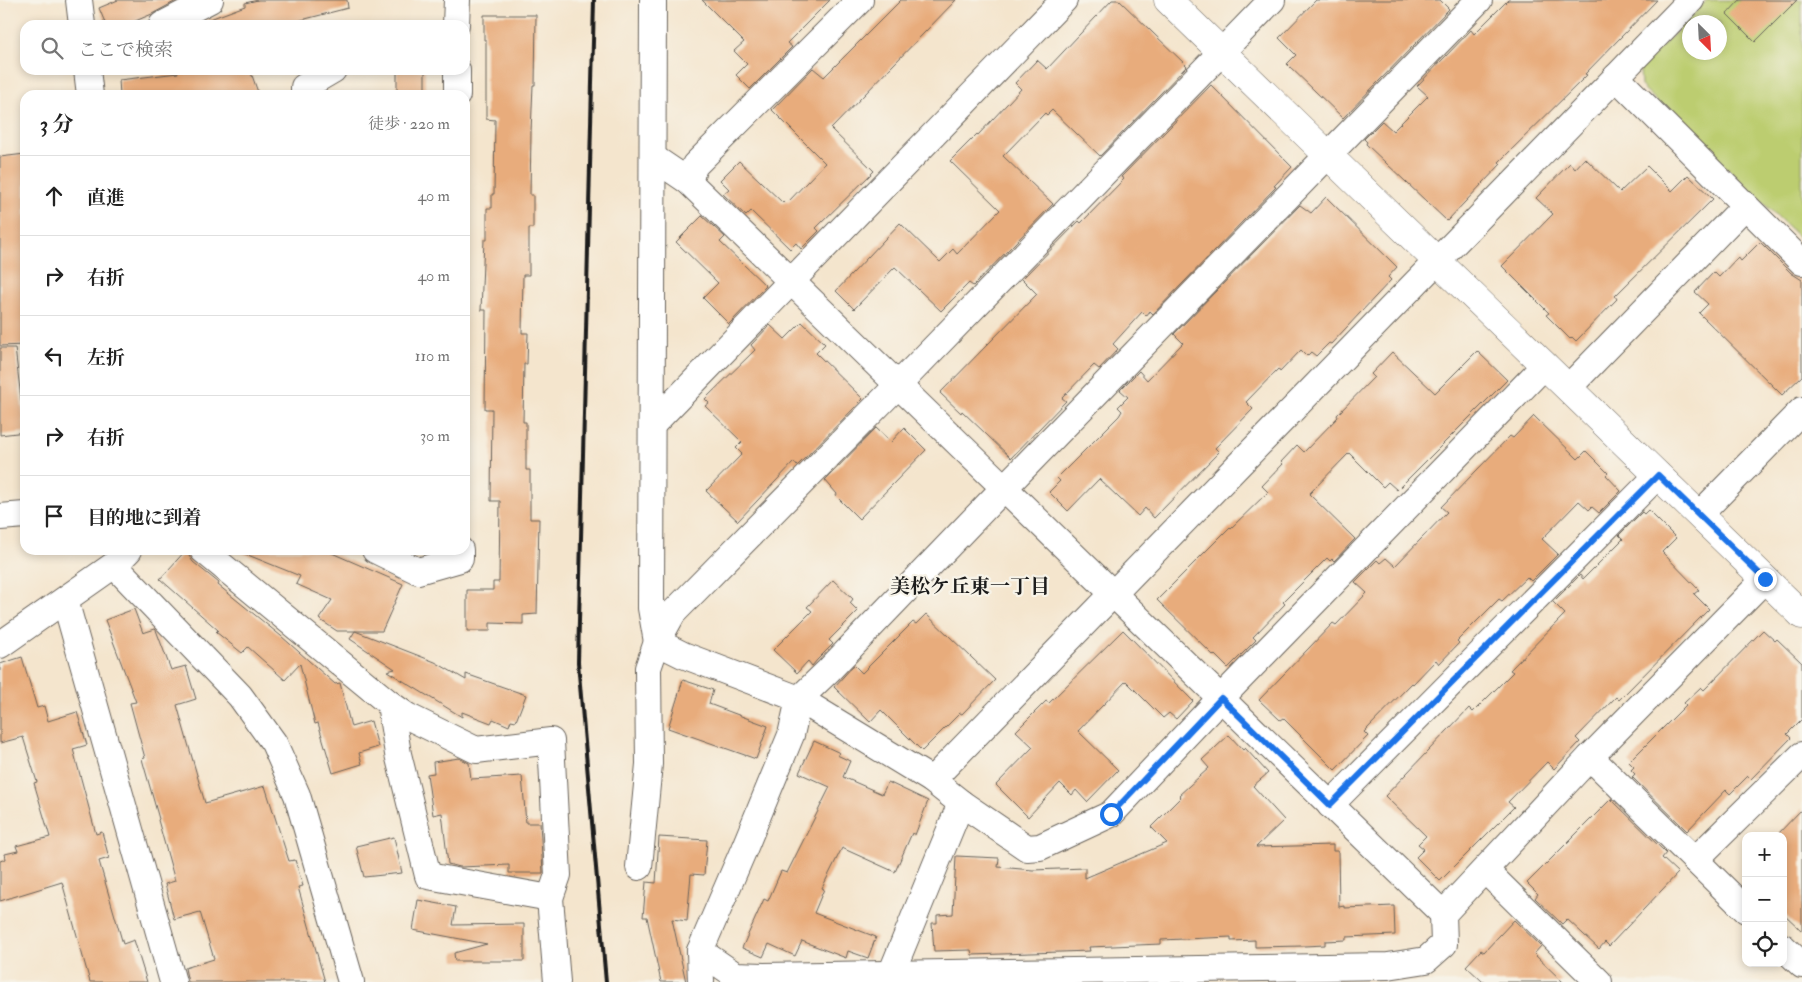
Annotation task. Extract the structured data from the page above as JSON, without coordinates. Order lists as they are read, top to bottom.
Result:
{
  "districts": ["美松ケ丘東一丁目"],
  "north": "bottom right",
  "page": {
    "search": "ここで検索",
    "heading": ["3 分", "徒歩 · 220 m"],
    "list": [
      ["直進", "40 m"],
      ["右折", "40 m"],
      ["左折", "110 m"],
      ["右折", "30 m"],
      "目的地に到着"
    ],
    "map_buttons": ["+", "−"]
  }
}
